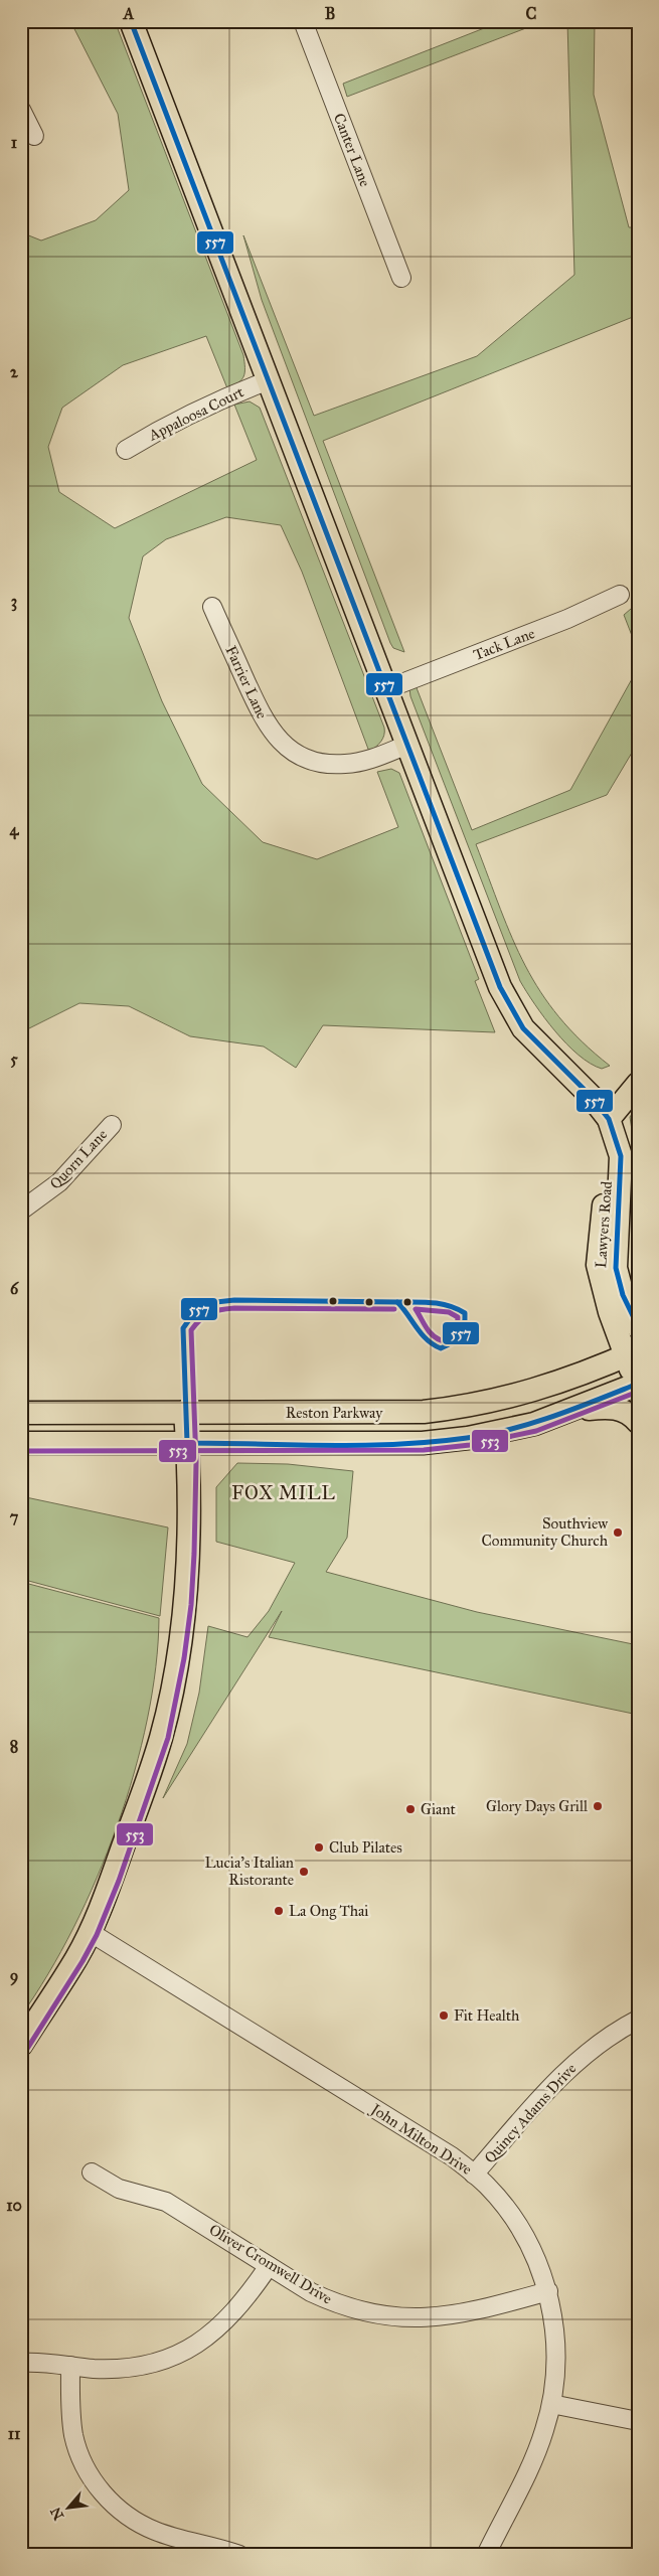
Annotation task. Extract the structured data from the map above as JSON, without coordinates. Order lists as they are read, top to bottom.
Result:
{
  "streets": {
    "main road": ["Lawyers Road", "Reston Parkway"],
    "street": [
      "Canter Lane",
      "Appaloosa Court",
      "Tack Lane",
      "Farrier Lane",
      "Quorn Lane",
      "Quincy Adams Drive",
      "John Milton Drive",
      "Oliver Cromwell Drive"
    ]
  },
  "crossings": [
    ["Appaloosa Court", "Lawyers Road"],
    ["Tack Lane", "Lawyers Road"],
    ["Farrier Lane", "Lawyers Road"],
    ["Lawyers Road", "Reston Parkway"],
    ["Quincy Adams Drive", "John Milton Drive"],
    ["John Milton Drive", "Oliver Cromwell Drive"]
  ],
  "districts": ["FOX MILL"],
  "places": [
    "Southview Community Church",
    "Glory Days Grill",
    "Giant",
    "Club Pilates",
    "Lucia's Italian Ristorante",
    "La Ong Thai",
    "Fit Health"
  ],
  "lines": ["transit line 557", "transit line 553"],
  "north": "bottom left",
  "grid": {
    "columns": ["A", "B", "C"],
    "rows": [
      "1",
      "2",
      "3",
      "4",
      "5",
      "6",
      "7",
      "8",
      "9",
      "10",
      "11"
    ]
  }
}
